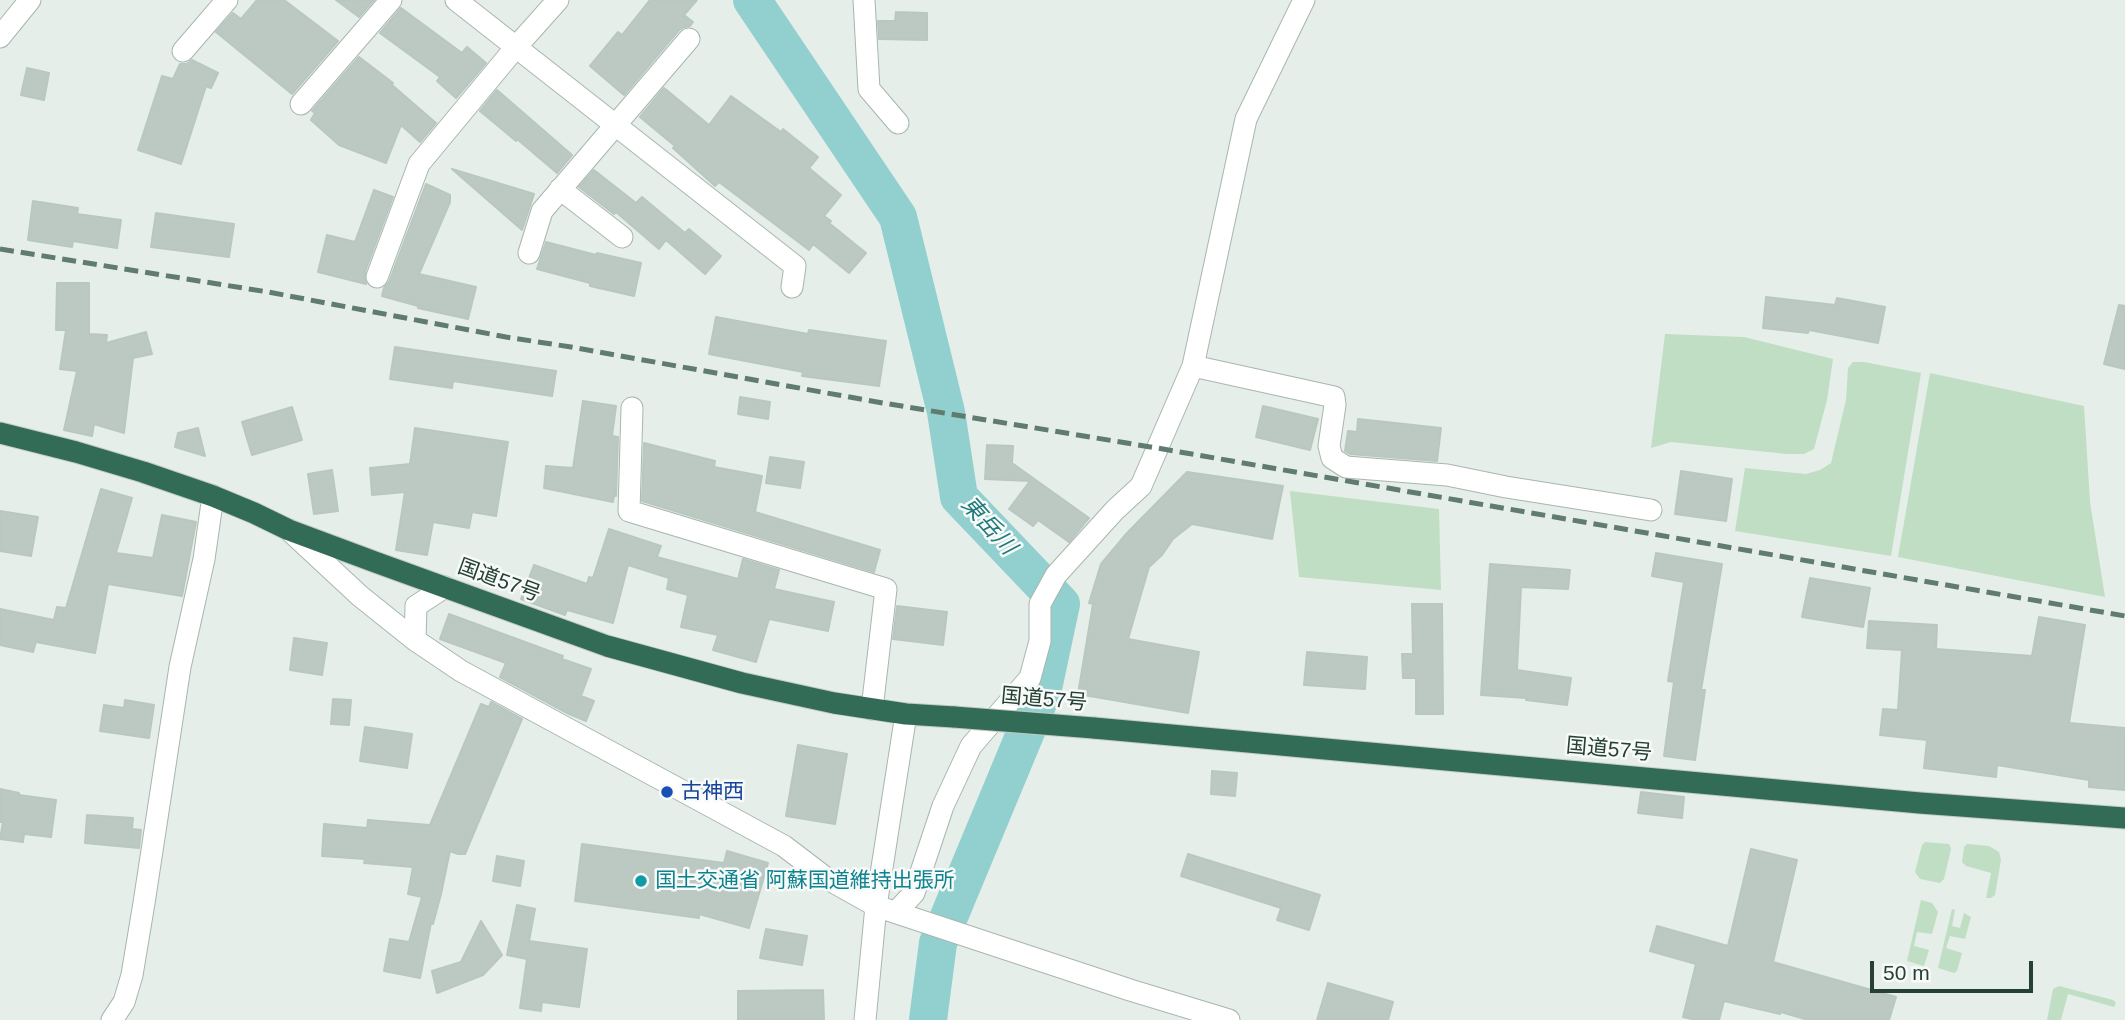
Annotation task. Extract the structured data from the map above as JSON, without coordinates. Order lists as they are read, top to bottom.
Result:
{
  "streets": {
    "highway": ["国道57号"]
  },
  "water": ["東岳川"],
  "places": ["古神西", "国土交通省 阿蘇国道維持出張所"],
  "scale_bar": "50 m"
}
